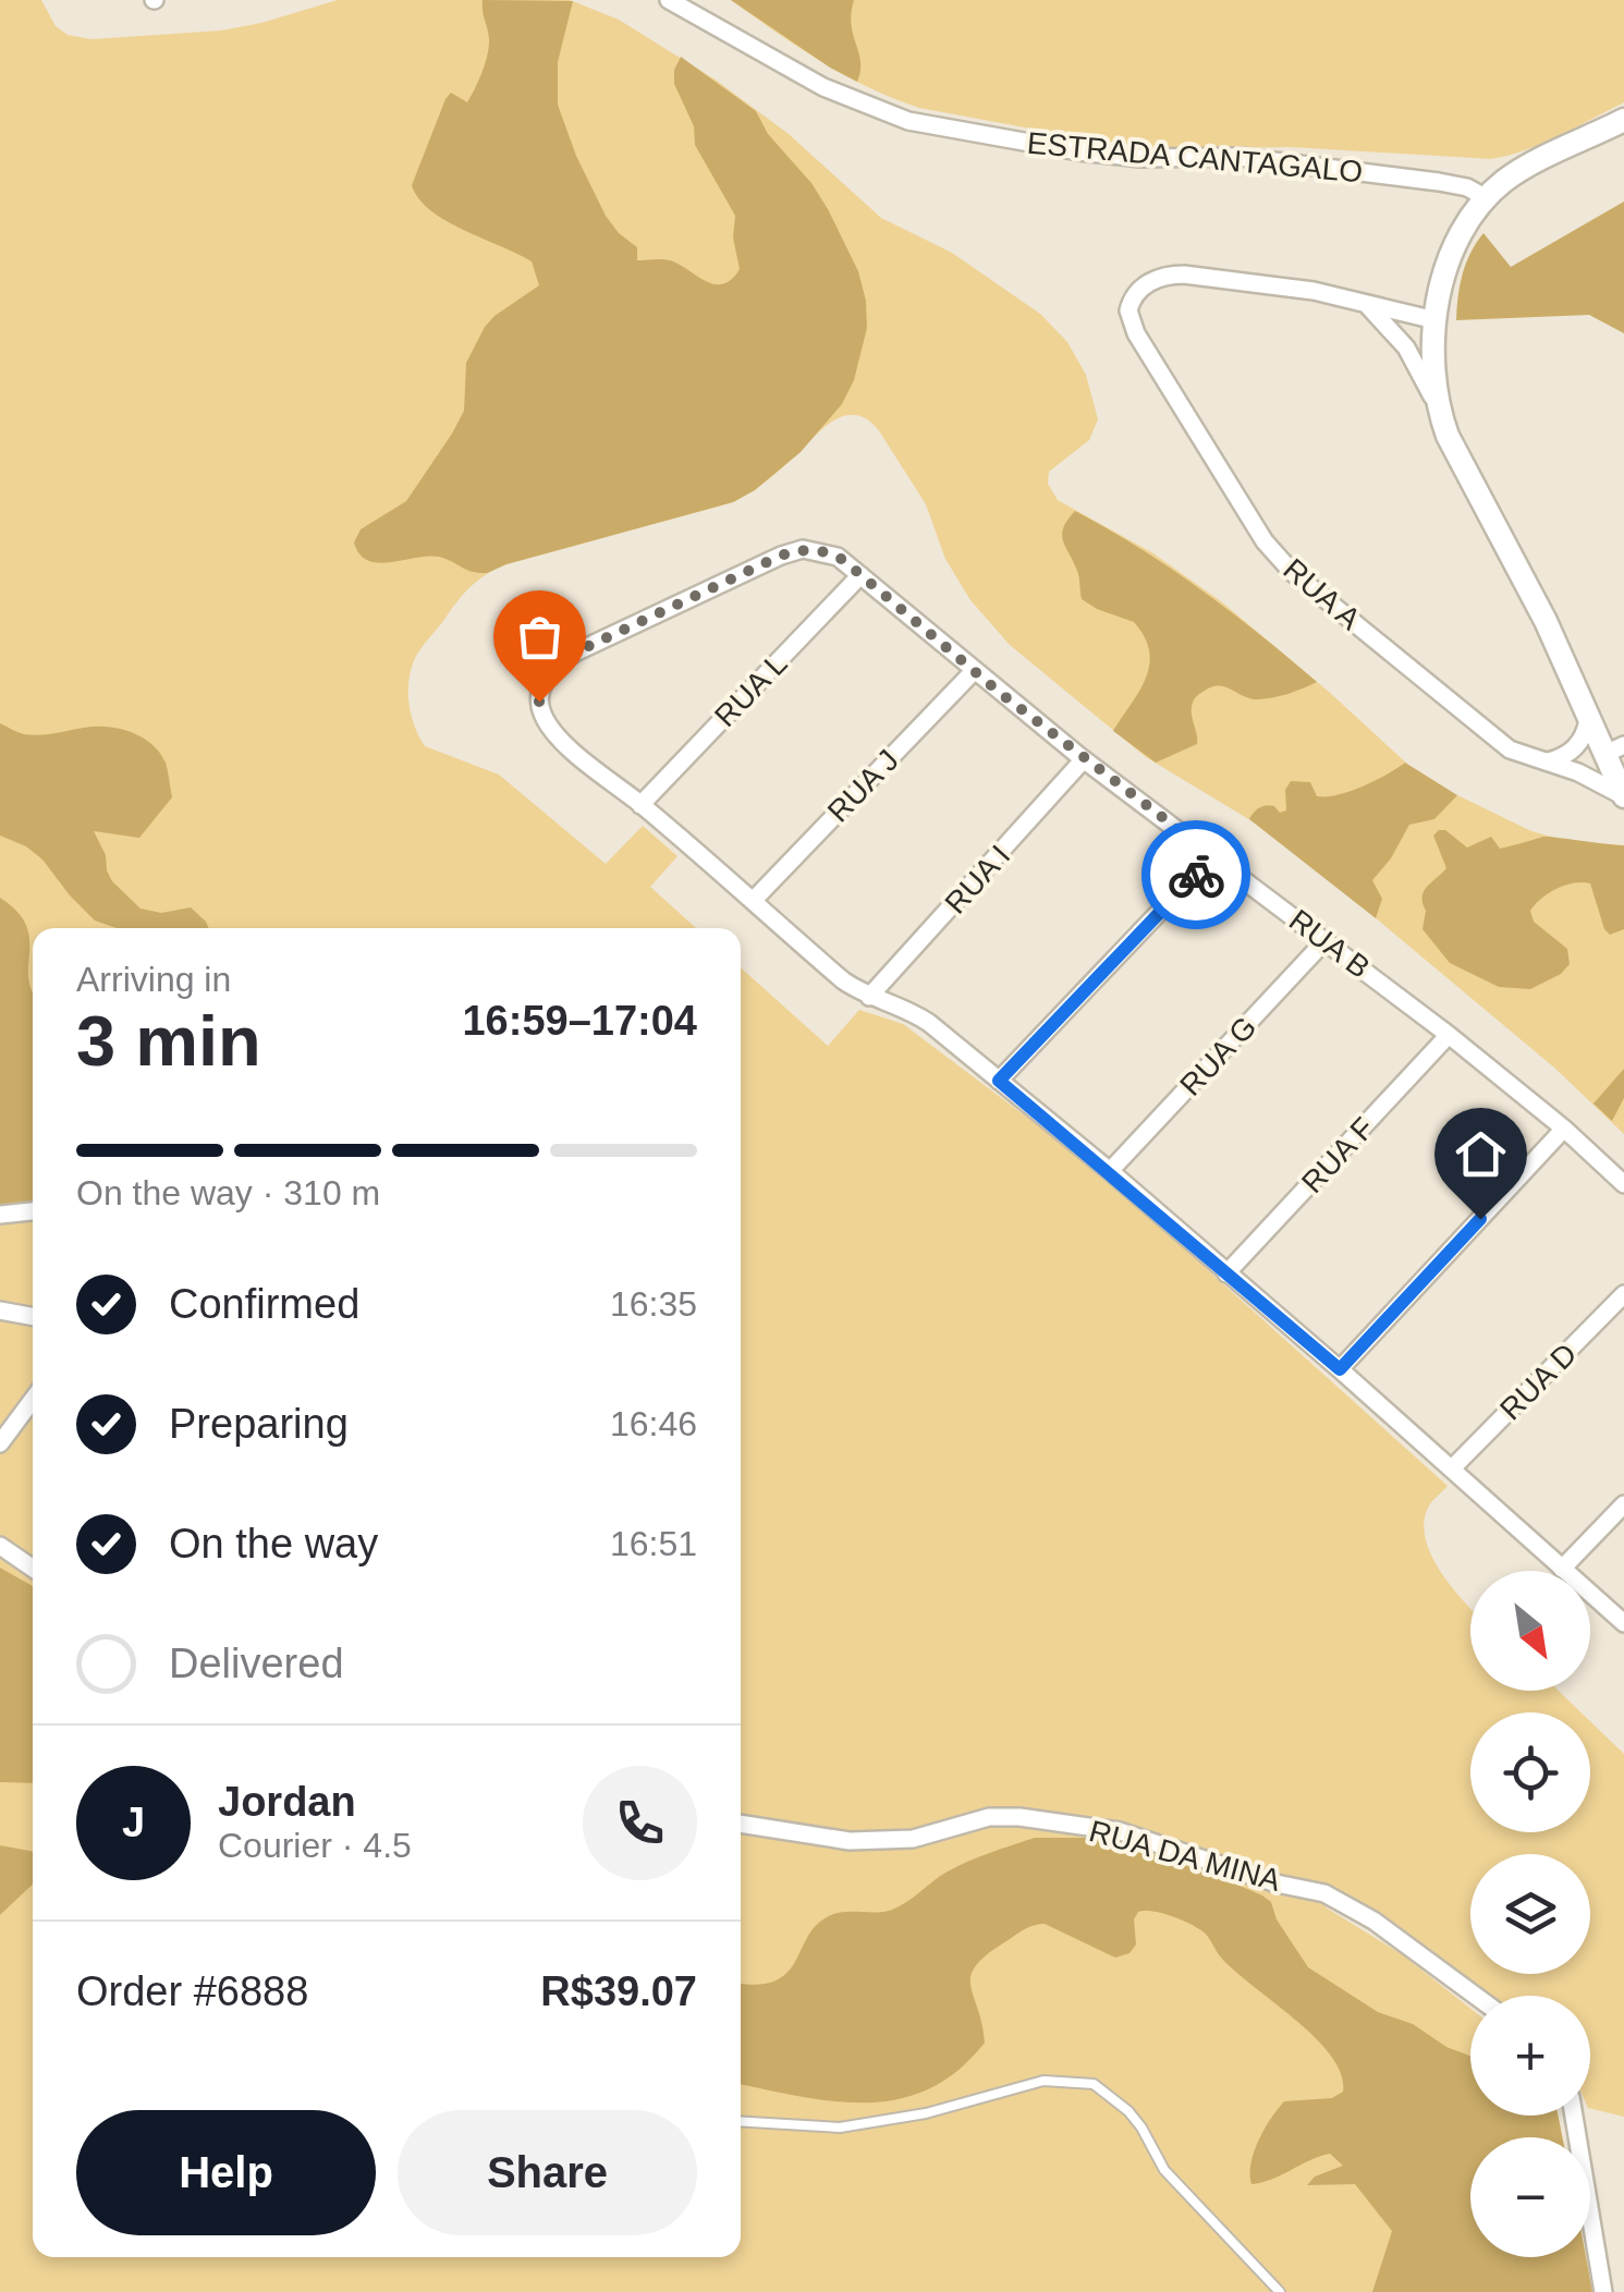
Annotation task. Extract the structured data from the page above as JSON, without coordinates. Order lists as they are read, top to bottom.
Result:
{
  "streets": {
    "street": [
      "ESTRADA CANTAGALO",
      "RUA A",
      "RUA L",
      "RUA J",
      "RUA I",
      "RUA B",
      "RUA G",
      "RUA F",
      "RUA D",
      "RUA DA MINA"
    ]
  },
  "crossings": [
    ["RUA L", "RUA B"],
    ["RUA J", "RUA B"],
    ["RUA I", "RUA B"],
    ["RUA B", "RUA G"],
    ["RUA B", "RUA F"]
  ],
  "north": "bottom right",
  "page": {
    "heading": ["3 min", "Arriving in", "16:59–17:04"],
    "panel": [
      "Jordan",
      "Courier · 4.5",
      "Order #6888",
      "R$39.07"
    ],
    "bar": "On the way · 310 m",
    "list": [
      ["Confirmed", "16:35"],
      ["Preparing", "16:46"],
      ["On the way", "16:51"],
      "Delivered"
    ],
    "map_buttons": ["+", "−"],
    "round": "J",
    "buttons": ["Help", "Share"]
  }
}
